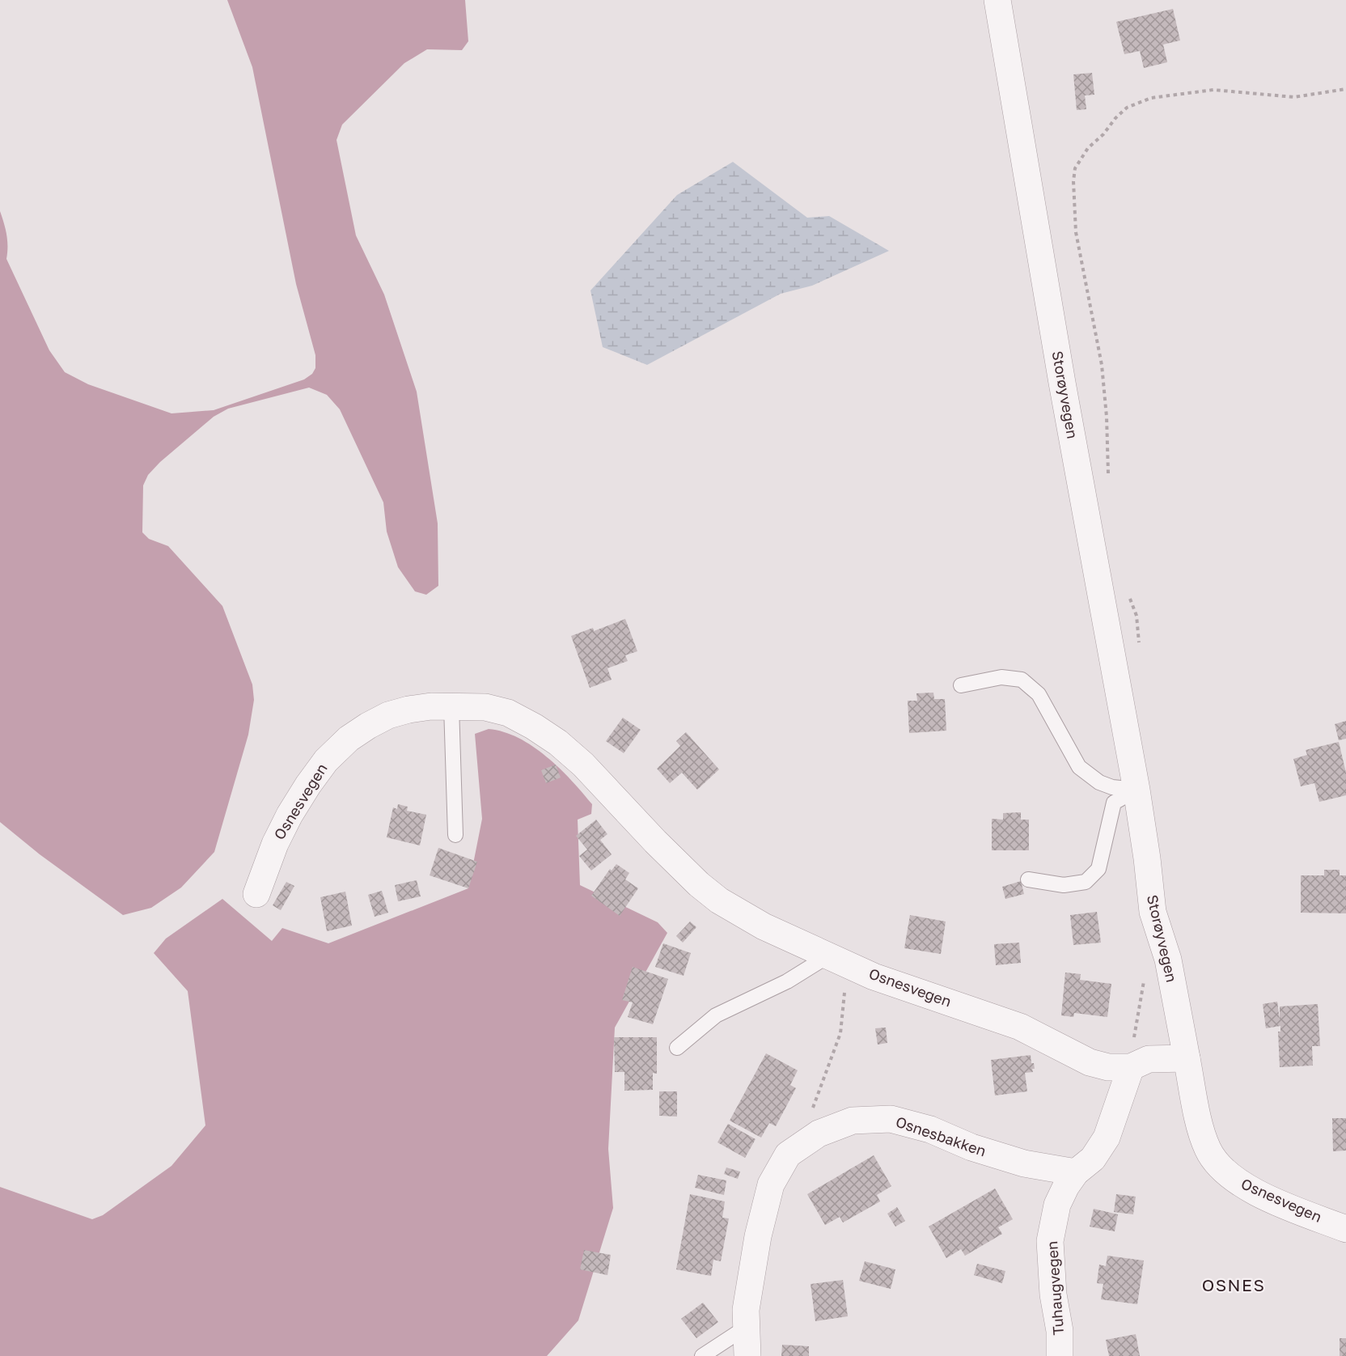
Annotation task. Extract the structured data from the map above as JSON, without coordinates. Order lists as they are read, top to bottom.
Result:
{
  "streets": {
    "street": [
      "Storøyvegen",
      "Osnesvegen",
      "Osnesbakken",
      "Tuhaugvegen"
    ]
  },
  "crossings": [
    ["Storøyvegen", "Osnesvegen"],
    ["Osnesvegen", "Tuhaugvegen"],
    ["Osnesbakken", "Tuhaugvegen"]
  ],
  "districts": ["OSNES"]
}
